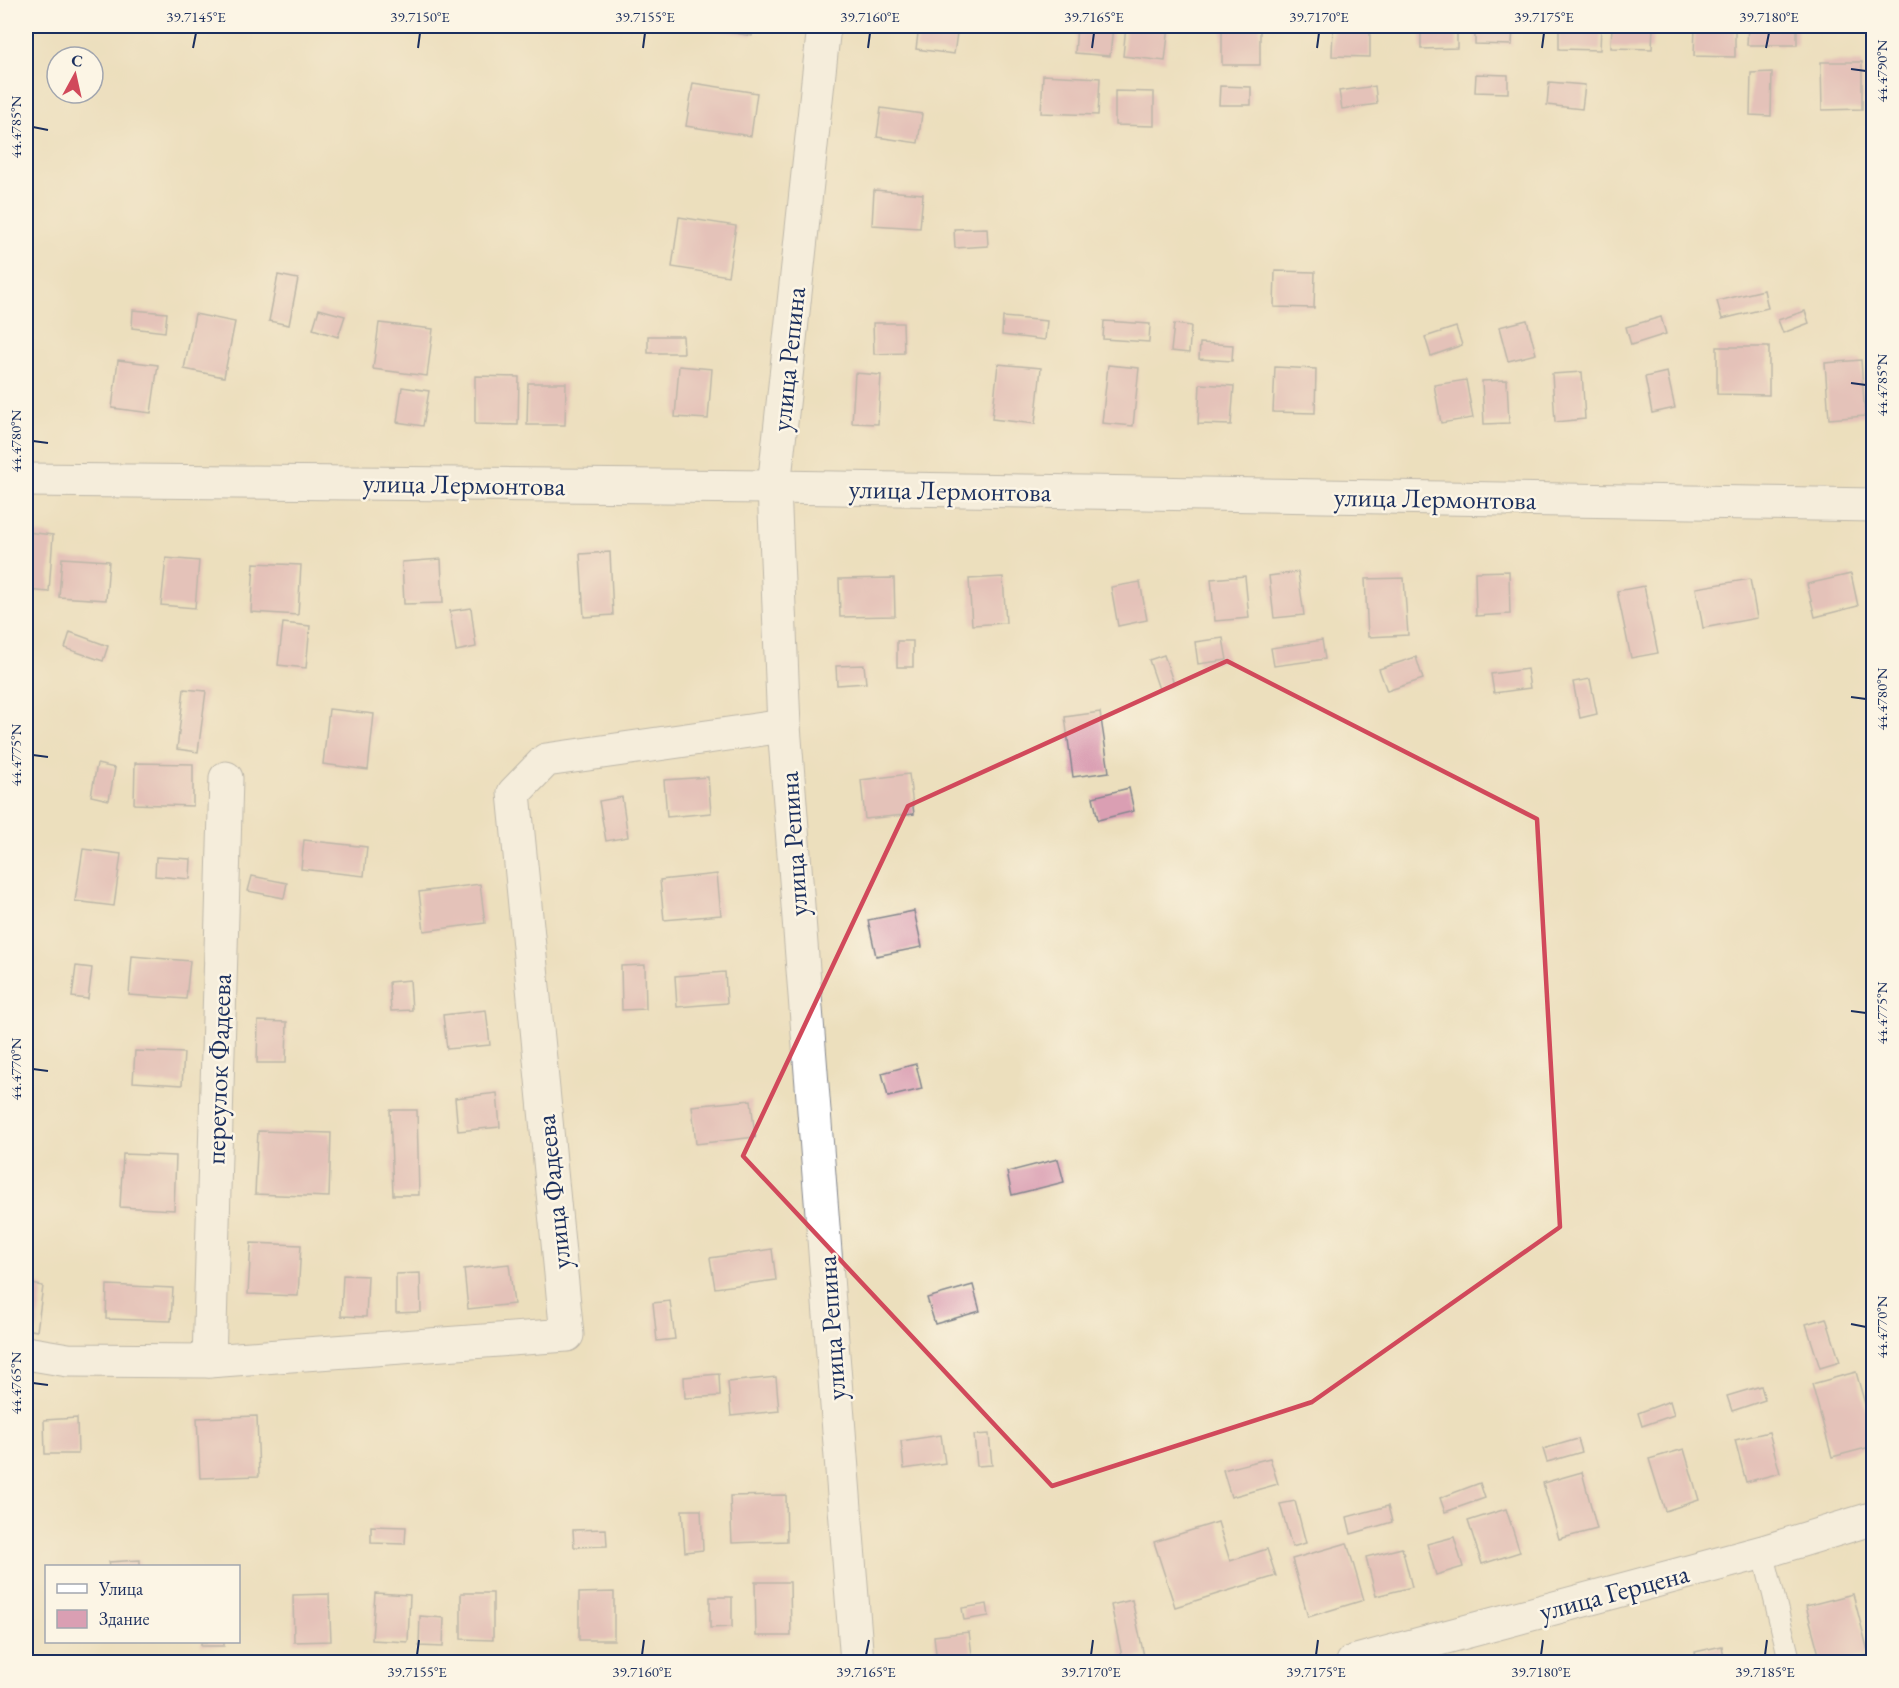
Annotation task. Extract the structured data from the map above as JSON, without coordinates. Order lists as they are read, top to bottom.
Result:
{
  "streets": {
    "street": [
      "улица Репина",
      "улица Лермонтова",
      "переулок Фадеева",
      "улица Фадеева",
      "улица Герцена"
    ]
  },
  "crossings": [
    ["улица Репина", "улица Лермонтова"],
    ["улица Репина", "улица Фадеева"],
    ["переулок Фадеева", "улица Фадеева"]
  ],
  "legend": ["Улица", "Здание"],
  "north": "top",
  "coordinates": [
    "39.7145°E",
    "39.7150°E",
    "39.7155°E",
    "39.7160°E",
    "39.7165°E",
    "39.7170°E",
    "39.7175°E",
    "39.7180°E",
    "44.4790°N",
    "44.4785°N",
    "44.4780°N",
    "44.4775°N",
    "44.4770°N",
    "44.4765°N",
    "39.7185°E"
  ]
}
